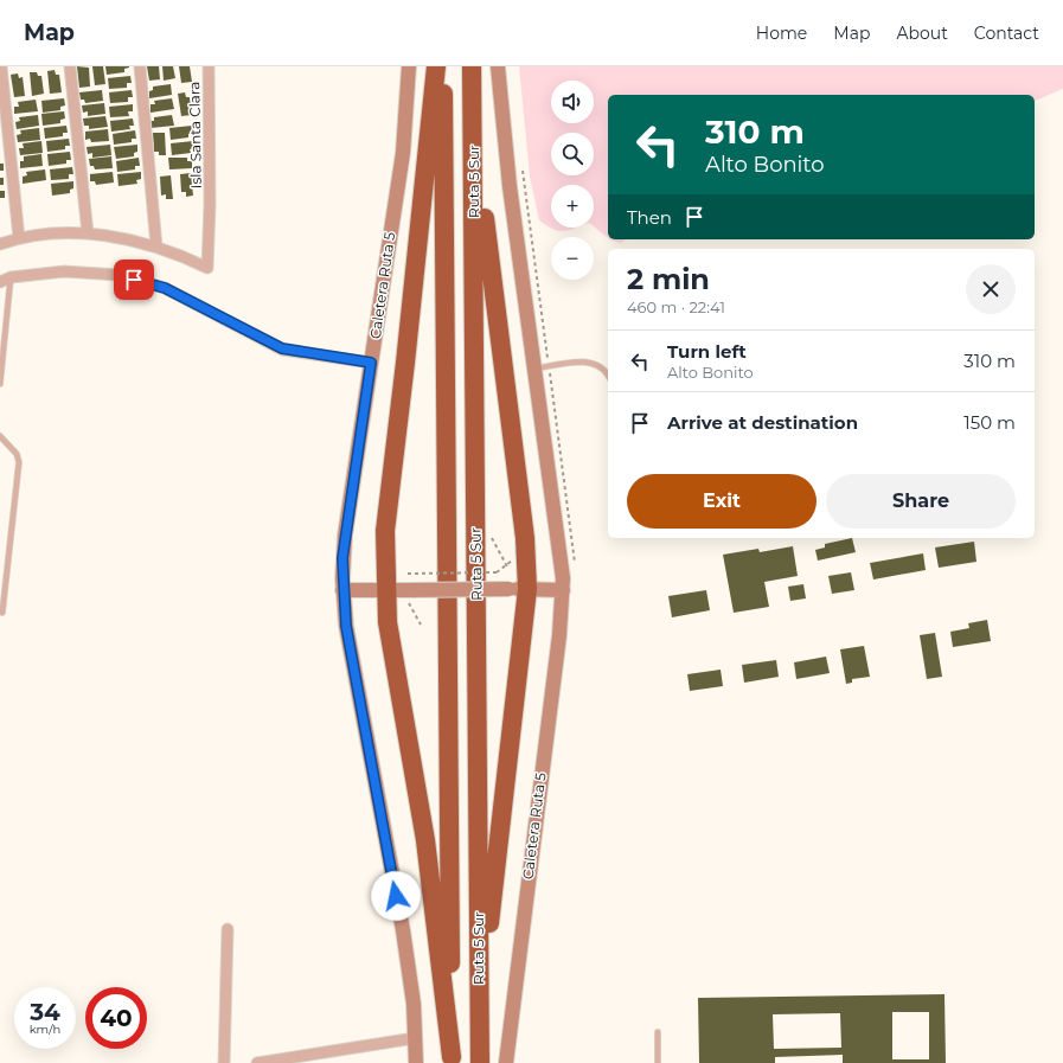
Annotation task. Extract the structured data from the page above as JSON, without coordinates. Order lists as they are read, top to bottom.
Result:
{
  "streets": {
    "highway": ["Ruta 5 Sur"],
    "street": ["Isla Santa Clara", "Caletera Ruta 5"]
  },
  "page": {
    "header": "Map",
    "nav": [
      "Home",
      "Map",
      "About",
      "Contact"
    ],
    "map_buttons": ["+", "−"],
    "turn": ["310 m", "Alto Bonito"],
    "then": "Then",
    "heading": ["2 min", "460 m · 22:41"],
    "list": [
      {
        "name": "Turn left",
        "note": "Alto Bonito",
        "value": "310 m"
      },
      {
        "name": "Arrive at destination",
        "value": "150 m"
      }
    ],
    "buttons": ["Exit", "Share"],
    "speed": "34 km/h",
    "limit": "40"
  }
}
